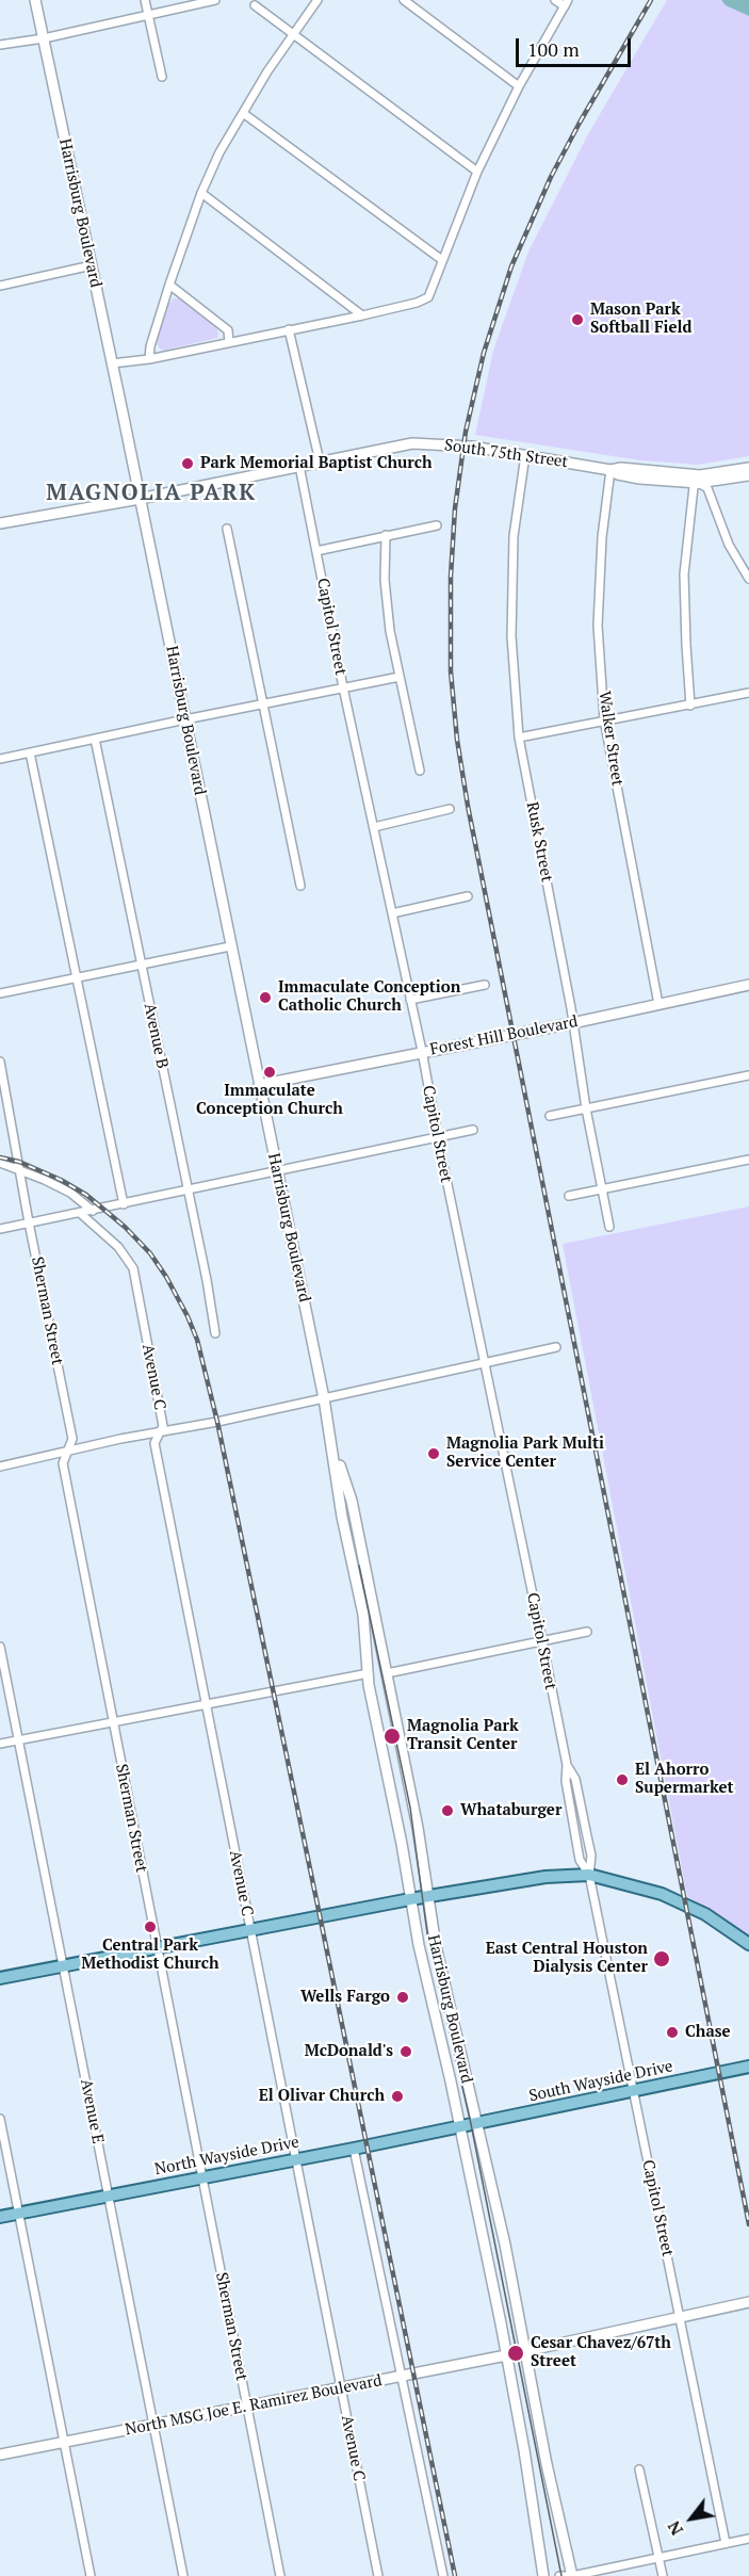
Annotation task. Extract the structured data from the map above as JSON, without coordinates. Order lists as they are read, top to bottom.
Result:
{
  "streets": {
    "main road": [
      "Harrisburg Boulevard",
      "South 75th Street",
      "Forest Hill Boulevard",
      "South Wayside Drive",
      "North Wayside Drive",
      "North MSG Joe E. Ramirez Boulevard"
    ],
    "street": [
      "Capitol Street",
      "Walker Street",
      "Rusk Street",
      "Avenue B",
      "Sherman Street",
      "Avenue C",
      "Avenue E"
    ]
  },
  "crossings": [
    ["Harrisburg Boulevard", "South 75th Street"],
    ["Harrisburg Boulevard", "Forest Hill Boulevard"],
    ["Harrisburg Boulevard", "South Wayside Drive"],
    ["Harrisburg Boulevard", "North Wayside Drive"],
    ["Harrisburg Boulevard", "North MSG Joe E. Ramirez Boulevard"],
    ["South 75th Street", "Capitol Street"],
    ["South 75th Street", "Walker Street"],
    ["South 75th Street", "Rusk Street"],
    ["Capitol Street", "Forest Hill Boulevard"],
    ["Capitol Street", "South Wayside Drive"],
    ["Capitol Street", "North MSG Joe E. Ramirez Boulevard"],
    ["Walker Street", "Forest Hill Boulevard"],
    ["Rusk Street", "Forest Hill Boulevard"],
    ["Sherman Street", "North Wayside Drive"],
    ["Sherman Street", "North MSG Joe E. Ramirez Boulevard"],
    ["Avenue C", "North Wayside Drive"],
    ["Avenue C", "North MSG Joe E. Ramirez Boulevard"],
    ["South Wayside Drive", "North Wayside Drive"],
    ["Avenue E", "North Wayside Drive"],
    ["Avenue E", "North MSG Joe E. Ramirez Boulevard"]
  ],
  "districts": ["MAGNOLIA PARK"],
  "places": [
    "Mason Park Softball Field",
    "Park Memorial Baptist Church",
    "Immaculate Conception Catholic Church",
    "Immaculate Conception Church",
    "Magnolia Park Multi Service Center",
    "Magnolia Park Transit Center",
    "El Ahorro Supermarket",
    "Whataburger",
    "Central Park Methodist Church",
    "East Central Houston Dialysis Center",
    "Wells Fargo",
    "Chase",
    "McDonald's",
    "El Olivar Church",
    "Cesar Chavez/67th Street"
  ],
  "scale_bar": "100 m",
  "north": "bottom left"
}
